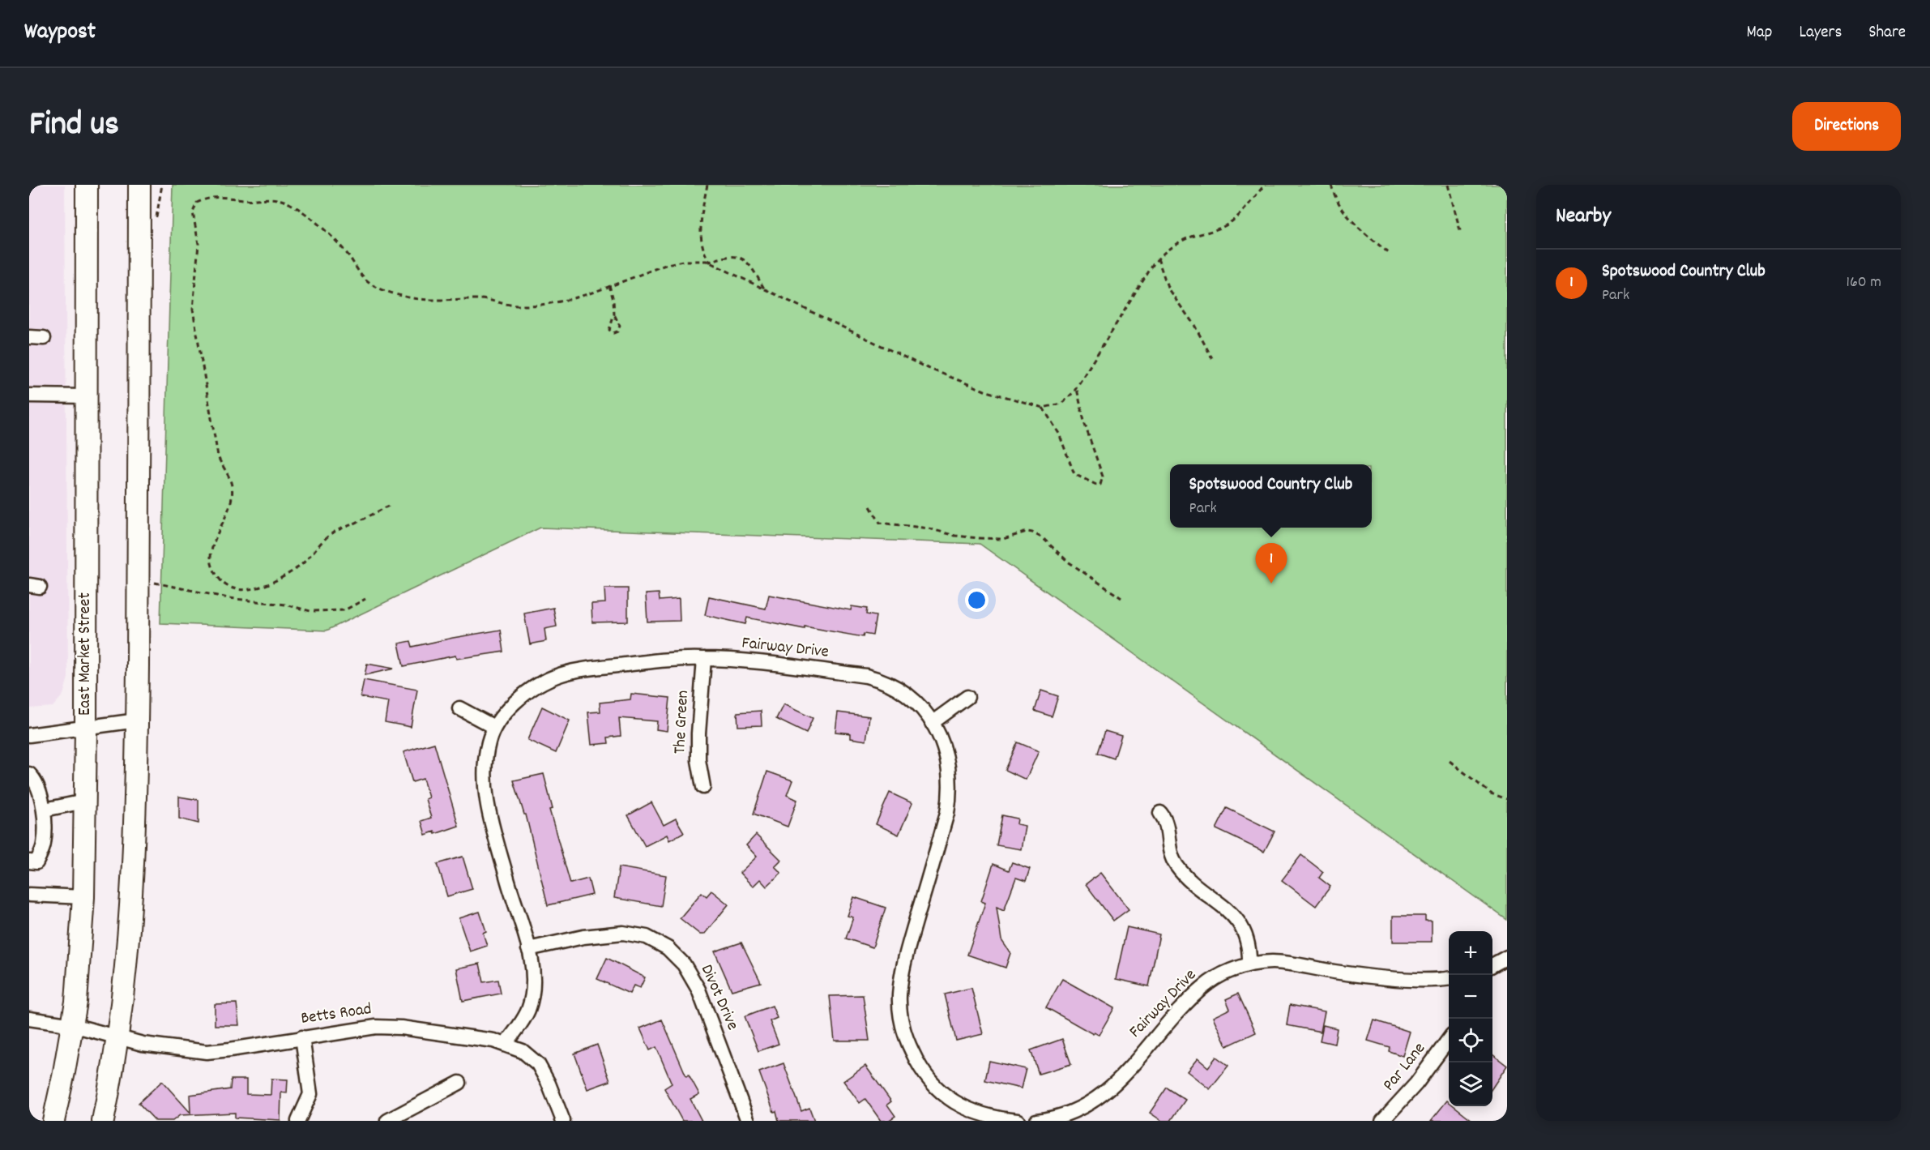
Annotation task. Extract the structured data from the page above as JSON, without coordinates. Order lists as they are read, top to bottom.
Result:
{
  "streets": {
    "highway": ["East Market Street"],
    "street": [
      "Fairway Drive",
      "The Green",
      "Divot Drive",
      "Betts Road",
      "Par Lane"
    ]
  },
  "crossings": [
    ["Fairway Drive", "The Green"],
    ["Fairway Drive", "Divot Drive"],
    ["Fairway Drive", "Betts Road"],
    ["East Market Street", "Betts Road"]
  ],
  "page": {
    "header": "Waypost",
    "nav": ["Map", "Layers", "Share"],
    "title": "Find us",
    "buttons": "Directions",
    "heading": "Nearby",
    "list": [
      {
        "mark": "1",
        "name": "Spotswood Country Club",
        "note": "Park",
        "value": "160 m"
      }
    ],
    "popup": ["Spotswood Country Club", "Park"],
    "pins": "1",
    "map_buttons": ["+", "−"]
  }
}
